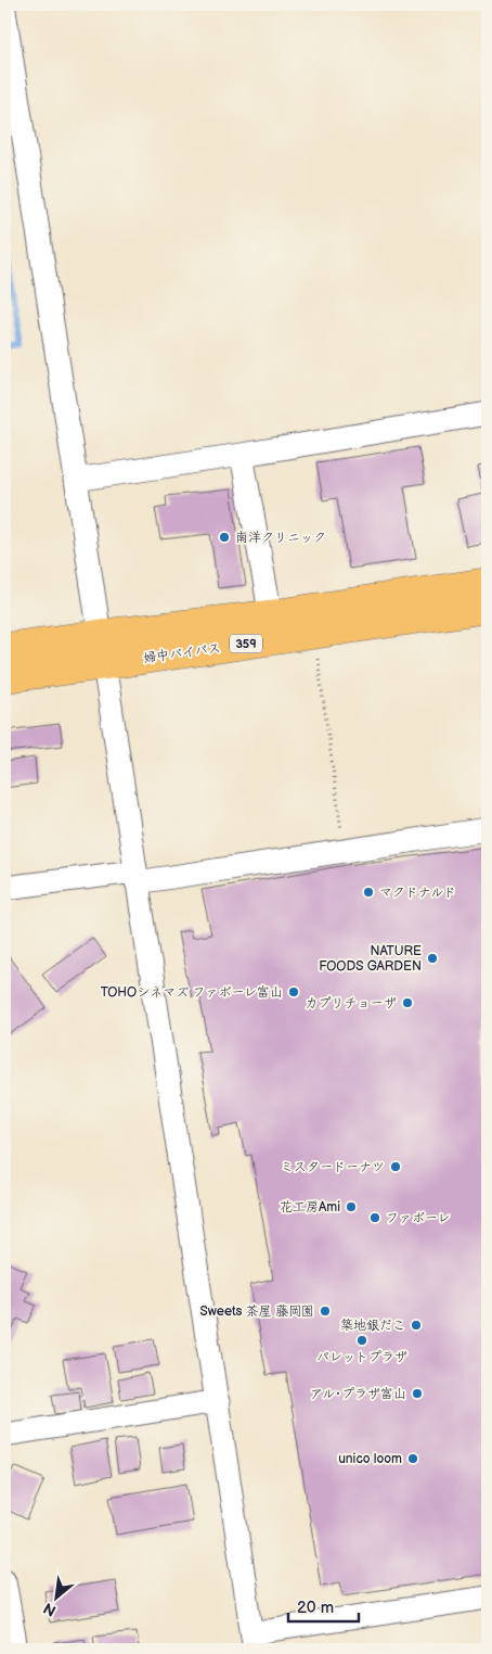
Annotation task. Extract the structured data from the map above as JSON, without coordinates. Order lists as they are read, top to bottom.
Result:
{
  "streets": {
    "highway": ["359", "婦中バイパス"]
  },
  "places": [
    "南洋クリニック",
    "マクドナルド",
    "NATURE FOODS GARDEN",
    "TOHOシネマズ ファボーレ富山",
    "カプリチョーザ",
    "ミスタードーナツ",
    "花工房Ami",
    "ファボーレ",
    "Sweets 茶屋 藤岡園",
    "築地銀だこ",
    "パレットプラザ",
    "アル･プラザ富山",
    "unico loom"
  ],
  "scale_bar": "20 m",
  "north": "bottom left"
}
